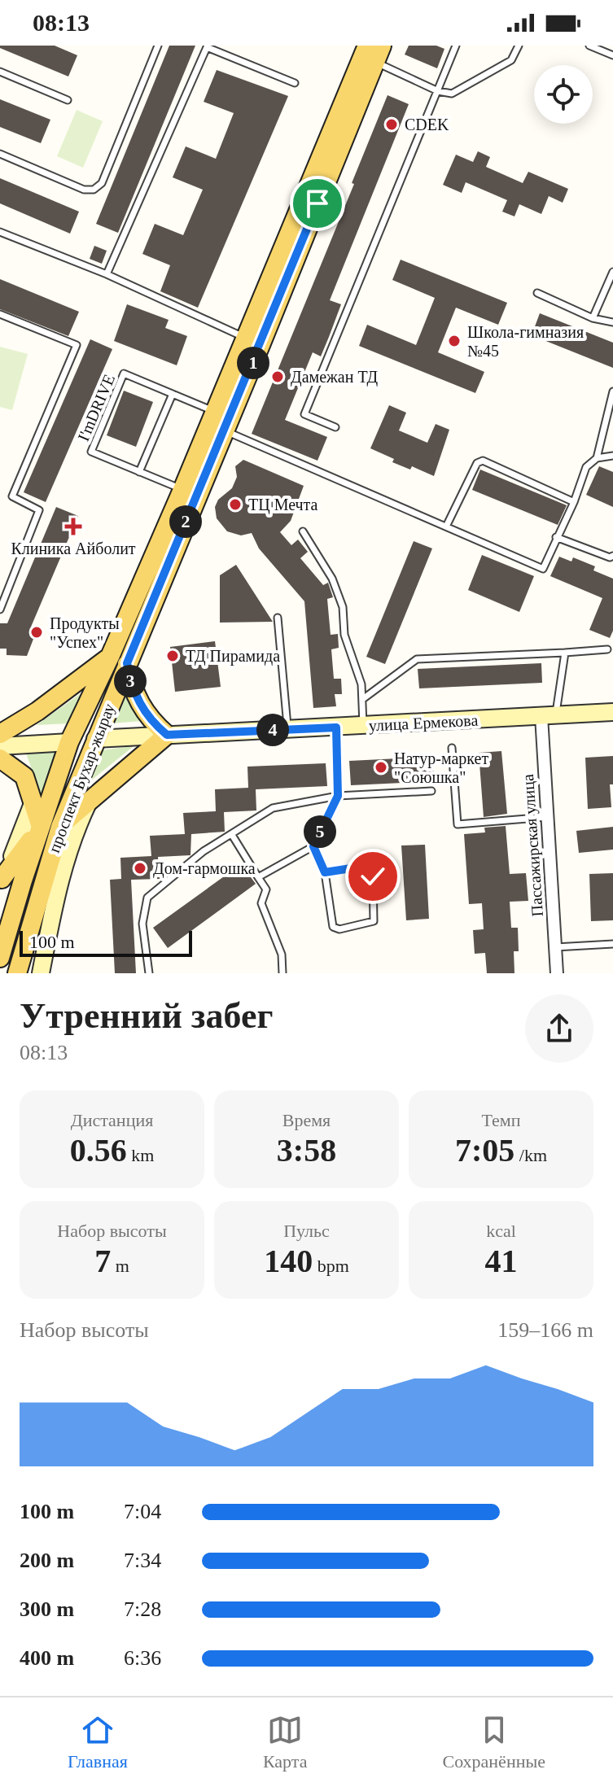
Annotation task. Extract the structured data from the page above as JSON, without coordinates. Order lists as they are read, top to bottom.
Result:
{
  "streets": {
    "main road": ["улица Ермекова", "проспект Бухар-жырау"],
    "street": ["Пассажирская улица"],
    "lane": ["I'mDRIVE"]
  },
  "crossings": [
    ["I'mDRIVE", "проспект Бухар-жырау"],
    ["улица Ермекова", "проспект Бухар-жырау"],
    ["улица Ермекова", "Пассажирская улица"]
  ],
  "places": {
    "other": [
      "CDEK",
      "Школа-гимназия №45",
      "Дамежан ТД",
      "ТЦ Мечта",
      "Продукты \"Успех\"",
      "ТД Пирамида",
      "Натур-маркет \"Союшка\"",
      "Дом-гармошка"
    ],
    "health": ["Клиника Айболит"]
  },
  "scale_bar": "100 m",
  "page": {
    "status": "08:13",
    "pins": [
      "1",
      "2",
      "3",
      "4",
      "5"
    ],
    "scale": "100 m",
    "heading": ["Утренний забег", "08:13"],
    "stats": [
      ["Дистанция", "0.56 km"],
      ["Время", "3:58"],
      ["Темп", "7:05 /km"],
      ["Набор высоты", "7 m"],
      ["Пульс", "140 bpm"],
      ["kcal", "41"]
    ],
    "chart": ["Набор высоты", "159–166 m"],
    "list": [
      {
        "name": "100 m",
        "note": "7:04"
      },
      {
        "name": "200 m",
        "note": "7:34"
      },
      {
        "name": "300 m",
        "note": "7:28"
      },
      {
        "name": "400 m",
        "note": "6:36"
      }
    ],
    "tabs": ["Главная", "Карта", "Сохранённые"]
  }
}
